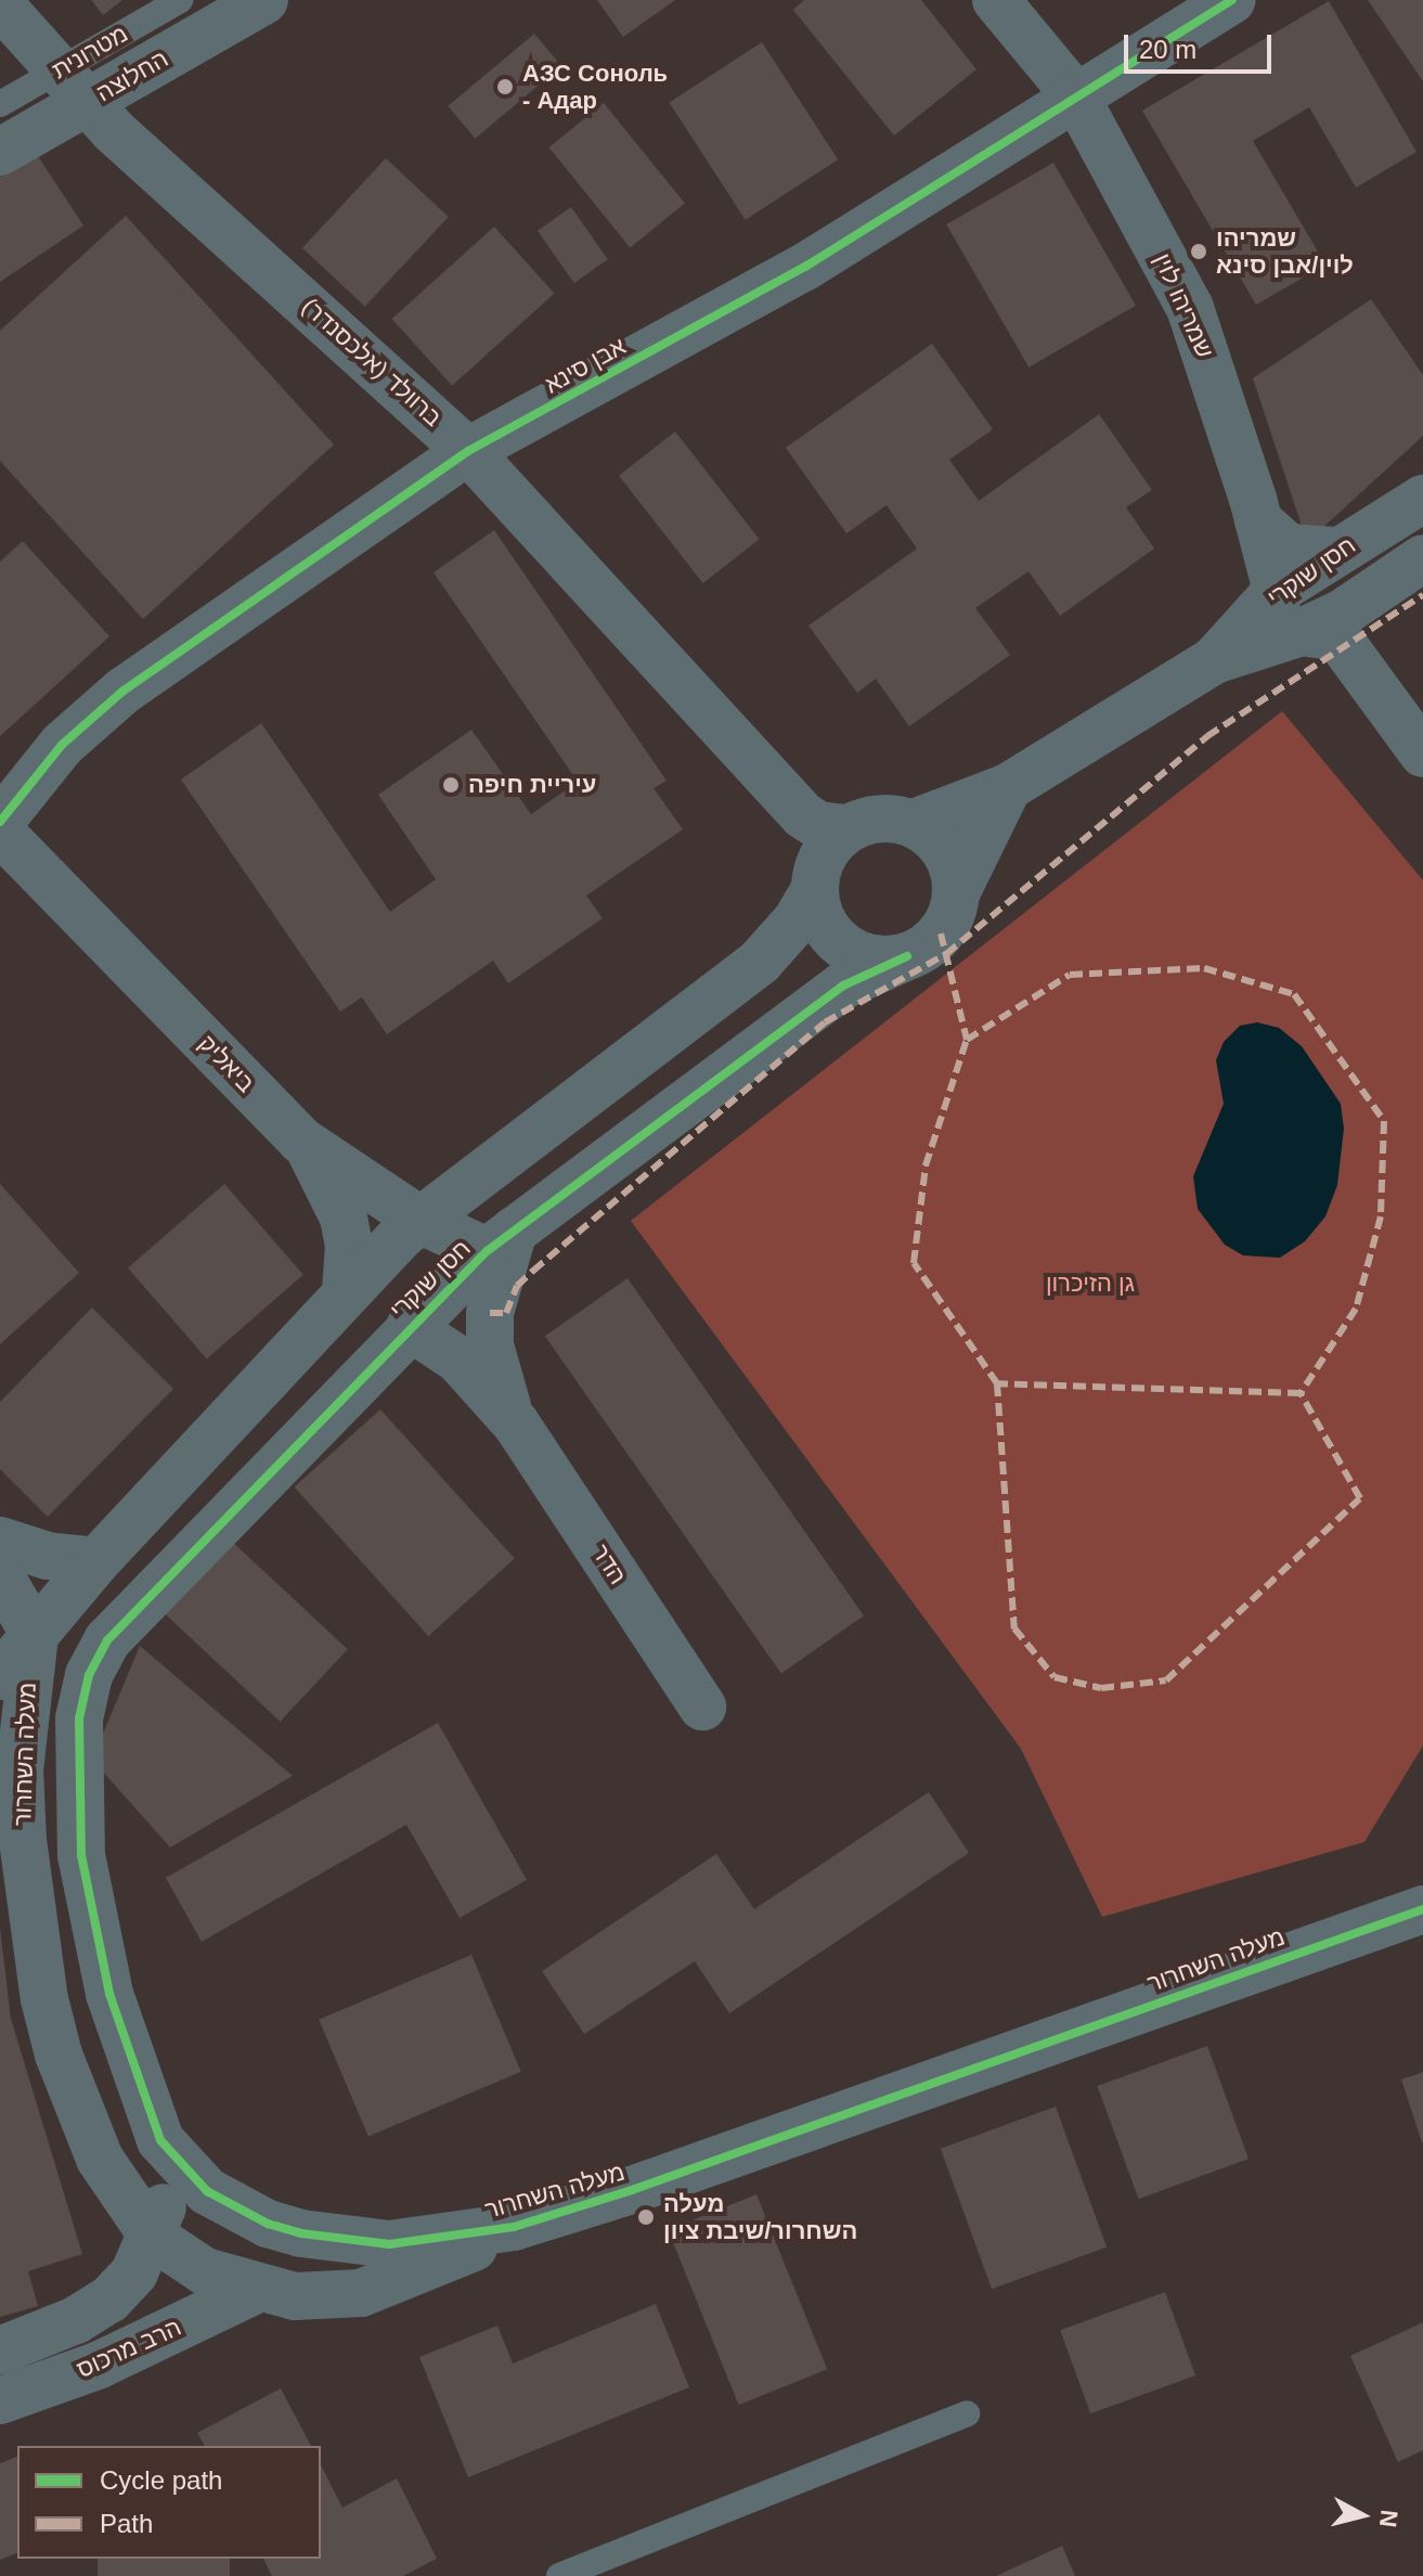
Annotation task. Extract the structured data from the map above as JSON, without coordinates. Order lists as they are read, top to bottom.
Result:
{
  "streets": {
    "street": [
      "החלוצה",
      "שמריהו לוין",
      "ברוולד (אלכסנדר)",
      "אבן סינא",
      "חסן שוקרי",
      "ביאליק",
      "הדר",
      "מעלה השחרור",
      "הרב מרכוס"
    ],
    "lane": ["מטרונית"]
  },
  "crossings": [
    ["מטרונית", "החלוצה"],
    ["מטרונית", "ברוולד (אלכסנדר)"],
    ["החלוצה", "ברוולד (אלכסנדר)"],
    ["שמריהו לוין", "אבן סינא"],
    ["שמריהו לוין", "חסן שוקרי"],
    ["ברוולד (אלכסנדר)", "אבן סינא"],
    ["ברוולד (אלכסנדר)", "חסן שוקרי"],
    ["חסן שוקרי", "ביאליק"],
    ["חסן שוקרי", "הדר"],
    ["חסן שוקרי", "מעלה השחרור"],
    ["ביאליק", "הדר"],
    ["מעלה השחרור", "הרב מרכוס"]
  ],
  "parks": ["גן הזיכרון"],
  "places": [
    "АЗС Соноль - Адар",
    "שמריהו לוין/אבן סינא",
    "עיריית חיפה",
    "מעלה השחרור/שיבת ציון"
  ],
  "legend": ["Cycle path", "Path"],
  "scale_bar": "20 m",
  "north": "right"
}
